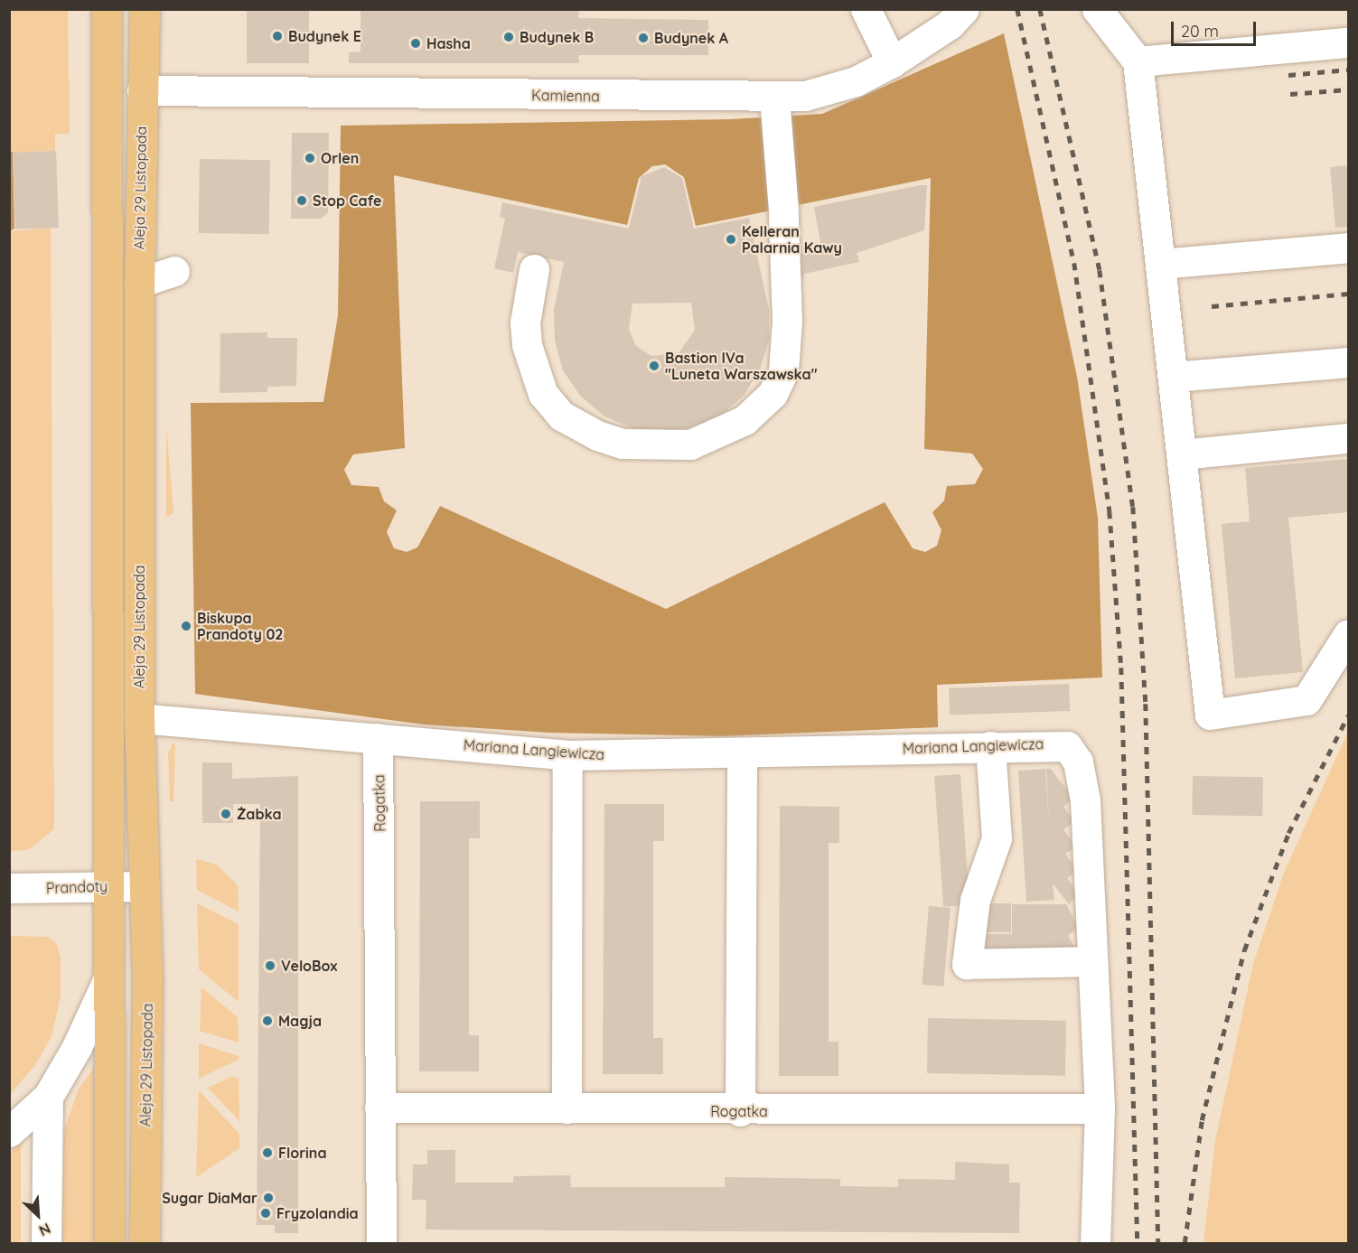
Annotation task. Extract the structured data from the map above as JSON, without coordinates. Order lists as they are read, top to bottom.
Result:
{
  "streets": {
    "main road": ["Aleja 29 Listopada"],
    "street": [
      "Kamienna",
      "Mariana Langiewicza",
      "Rogatka",
      "Prandoty"
    ]
  },
  "crossings": [
    ["Kamienna", "Aleja 29 Listopada"],
    ["Aleja 29 Listopada", "Prandoty"],
    ["Mariana Langiewicza", "Rogatka"]
  ],
  "places": [
    "Budynek E",
    "Budynek B",
    "Budynek A",
    "Hasha",
    "Orlen",
    "Stop Cafe",
    "Kelleran Palarnia Kawy",
    "Bastion IVa \"Luneta Warszawska\"",
    "Biskupa Prandoty 02",
    "Żabka",
    "VeloBox",
    "Magja",
    "Florina",
    "Sugar DiaMar",
    "Fryzolandia"
  ],
  "scale_bar": "20 m",
  "north": "bottom right"
}
